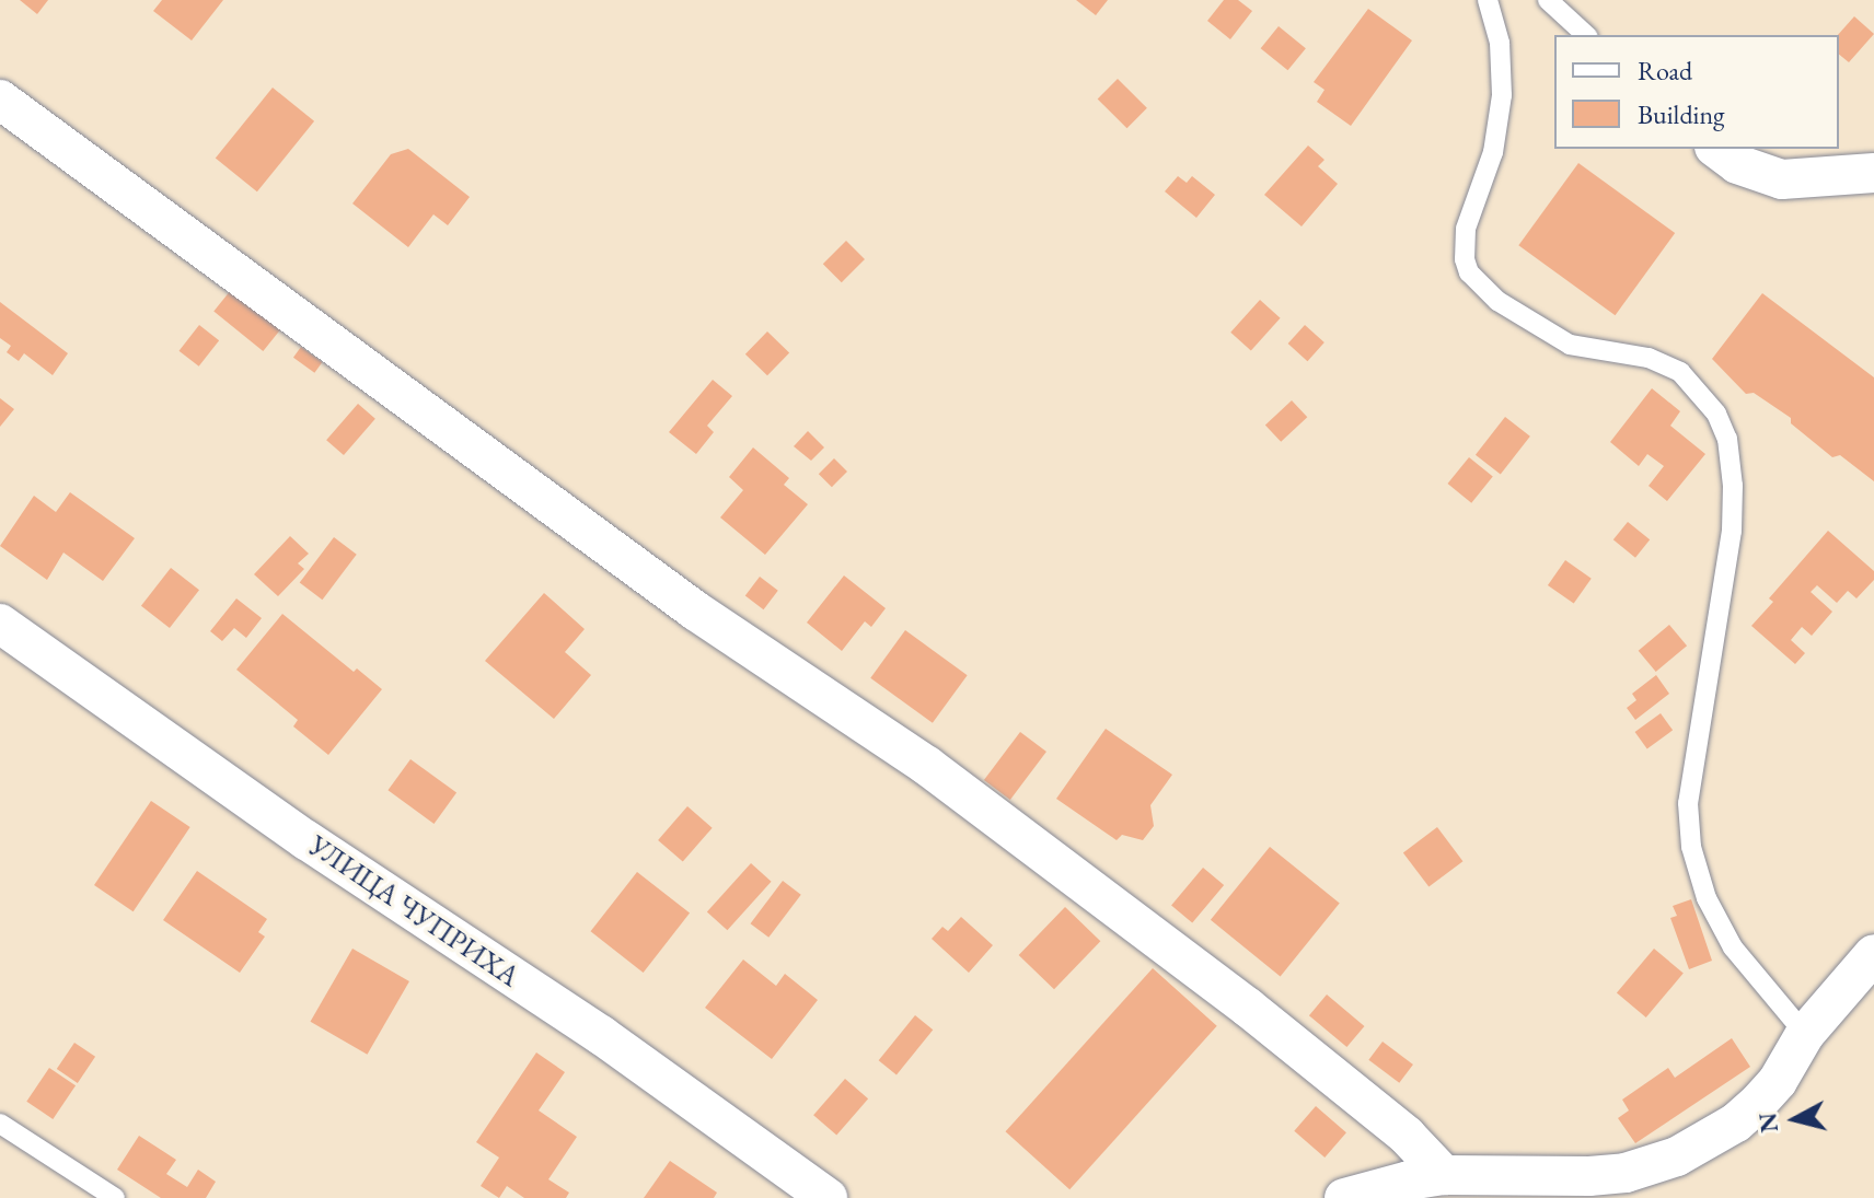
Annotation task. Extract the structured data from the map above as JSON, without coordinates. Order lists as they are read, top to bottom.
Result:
{
  "streets": {
    "street": ["УЛИЦА ЧУПРИХА"]
  },
  "legend": ["Road", "Building"],
  "north": "left"
}
